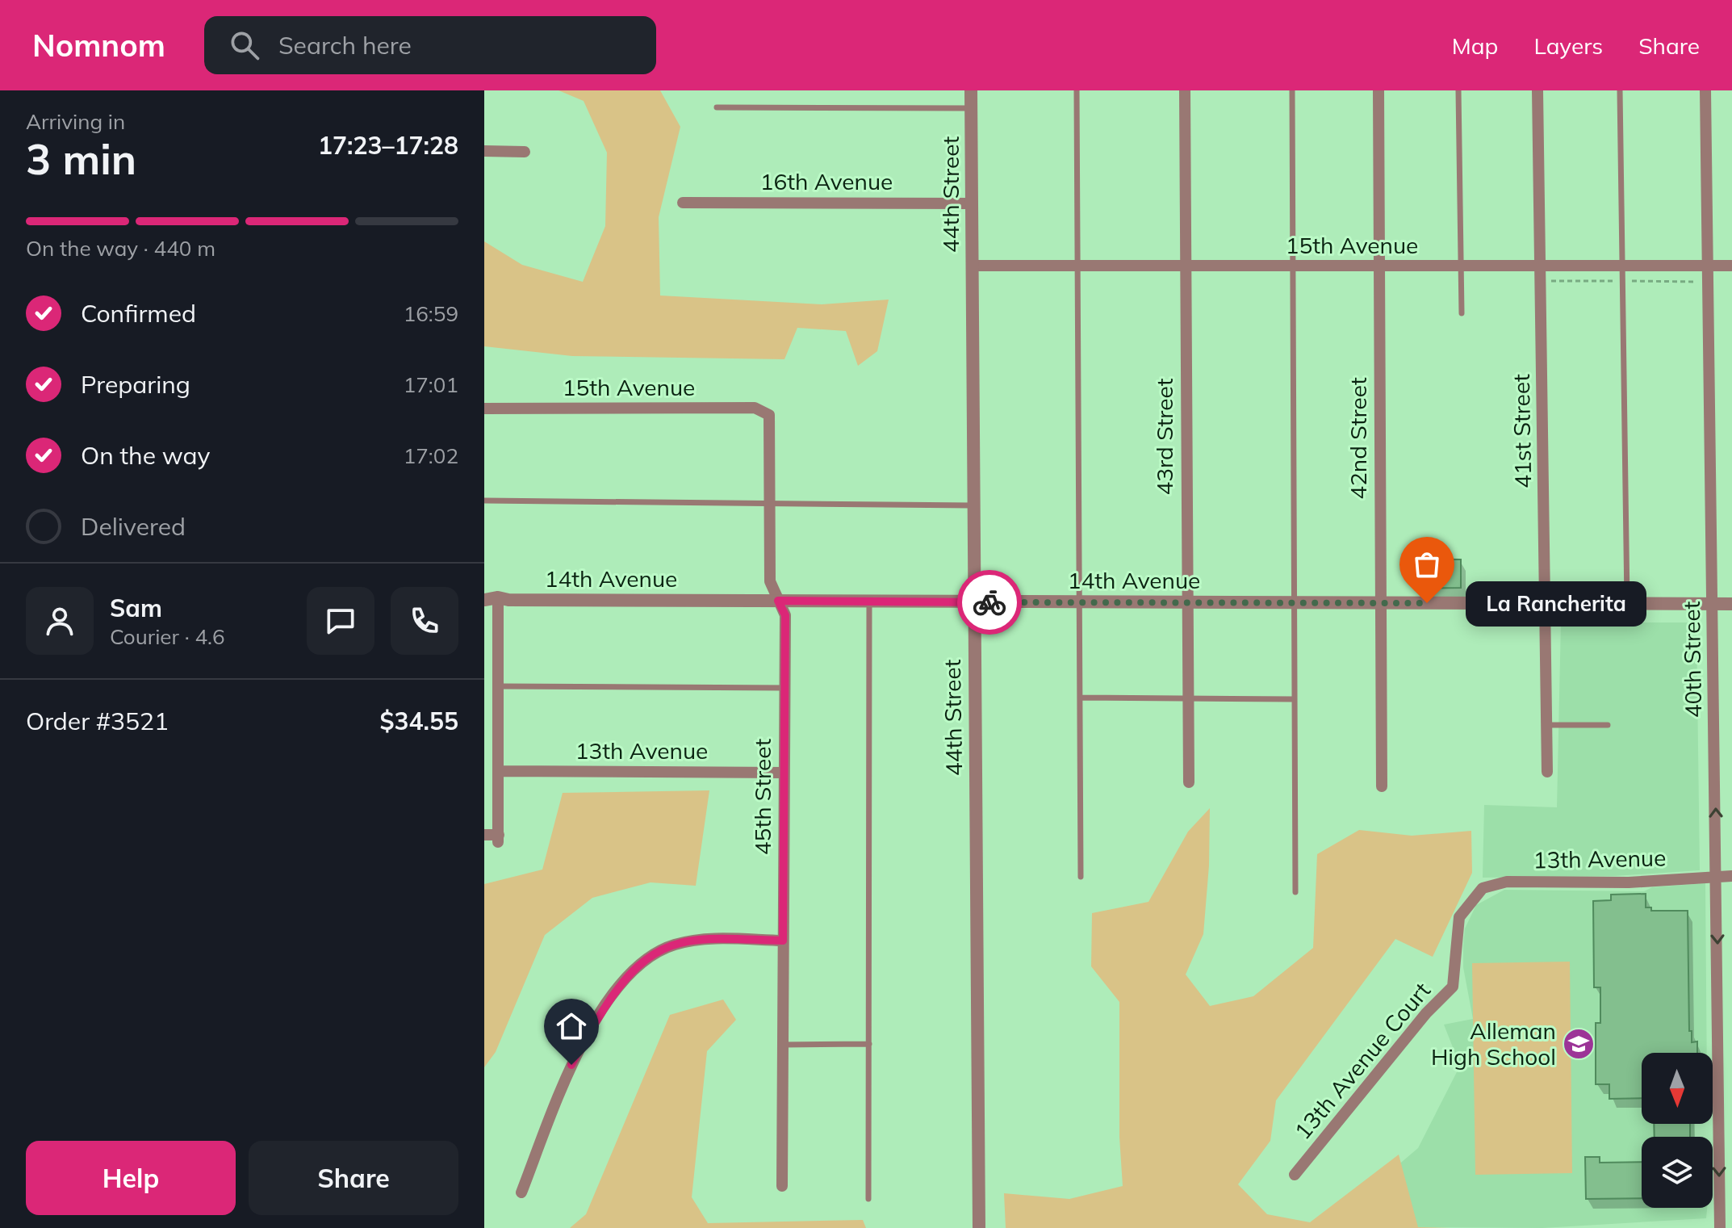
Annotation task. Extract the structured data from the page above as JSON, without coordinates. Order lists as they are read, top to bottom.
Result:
{
  "streets": {
    "street": [
      "16th Avenue",
      "44th Street",
      "15th Avenue",
      "41st Street",
      "43rd Street",
      "42nd Street",
      "14th Avenue",
      "40th Street",
      "13th Avenue",
      "45th Street",
      "13th Avenue Court"
    ]
  },
  "crossings": [
    ["16th Avenue", "44th Street"],
    ["44th Street", "15th Avenue"],
    ["44th Street", "14th Avenue"],
    ["15th Avenue", "41st Street"],
    ["15th Avenue", "43rd Street"],
    ["15th Avenue", "42nd Street"],
    ["15th Avenue", "40th Street"],
    ["15th Avenue", "45th Street"],
    ["41st Street", "14th Avenue"],
    ["43rd Street", "14th Avenue"],
    ["42nd Street", "14th Avenue"],
    ["14th Avenue", "40th Street"],
    ["14th Avenue", "45th Street"],
    ["40th Street", "13th Avenue"],
    ["13th Avenue", "45th Street"],
    ["13th Avenue", "13th Avenue Court"]
  ],
  "places": {
    "other": ["La Rancherita"],
    "school or university": ["Alleman High School"]
  },
  "north": "bottom",
  "page": {
    "header": "Nomnom",
    "search": "Search here",
    "nav": ["Map", "Layers", "Share"],
    "heading": ["3 min", "Arriving in", "17:23–17:28"],
    "panel": [
      "Sam",
      "Courier · 4.6",
      "Order #3521",
      "$34.55"
    ],
    "bar": "On the way · 440 m",
    "list": [
      ["Confirmed", "16:59"],
      ["Preparing", "17:01"],
      ["On the way", "17:02"],
      "Delivered"
    ],
    "bubble": "La Rancherita",
    "buttons": ["Help", "Share"]
  }
}
